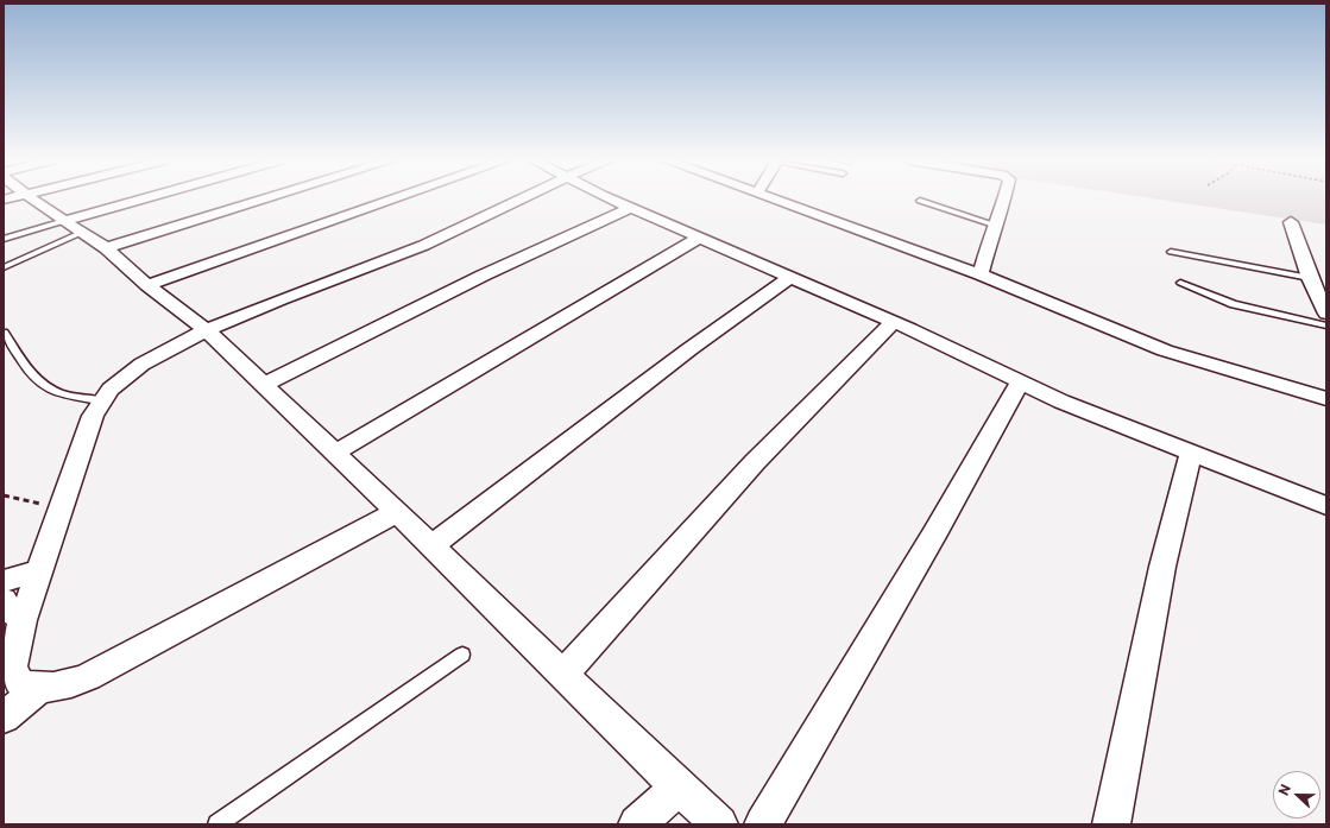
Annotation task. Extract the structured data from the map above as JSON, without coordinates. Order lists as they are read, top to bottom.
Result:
{
  "north": "left"
}
